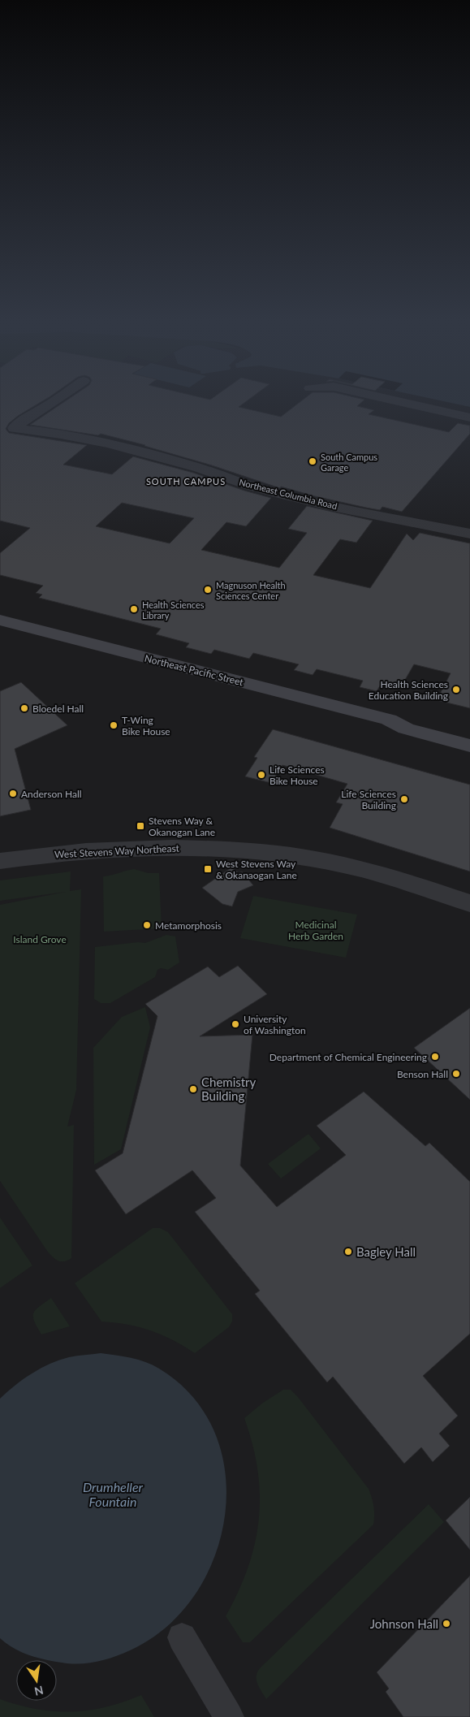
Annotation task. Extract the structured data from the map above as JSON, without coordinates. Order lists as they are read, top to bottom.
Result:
{
  "streets": {
    "main road": ["Northeast Pacific Street"],
    "street": ["Northeast Columbia Road", "West Stevens Way Northeast"]
  },
  "districts": ["SOUTH CAMPUS"],
  "water": ["Drumheller Fountain"],
  "parks": ["Medicinal Herb Garden", "Island Grove"],
  "places": {
    "other": [
      "South Campus Garage",
      "Magnuson Health Sciences Center",
      "Health Sciences Library",
      "Health Sciences Education Building",
      "Bloedel Hall",
      "T-Wing Bike House",
      "Life Sciences Bike House",
      "Anderson Hall",
      "Life Sciences Building",
      "Metamorphosis",
      "University of Washington",
      "Department of Chemical Engineering",
      "Benson Hall",
      "Chemistry Building",
      "Bagley Hall",
      "Johnson Hall"
    ],
    "transit": ["Stevens Way & Okanogan Lane", "West Stevens Way & Okanaogan Lane"]
  },
  "north": "bottom"
}
